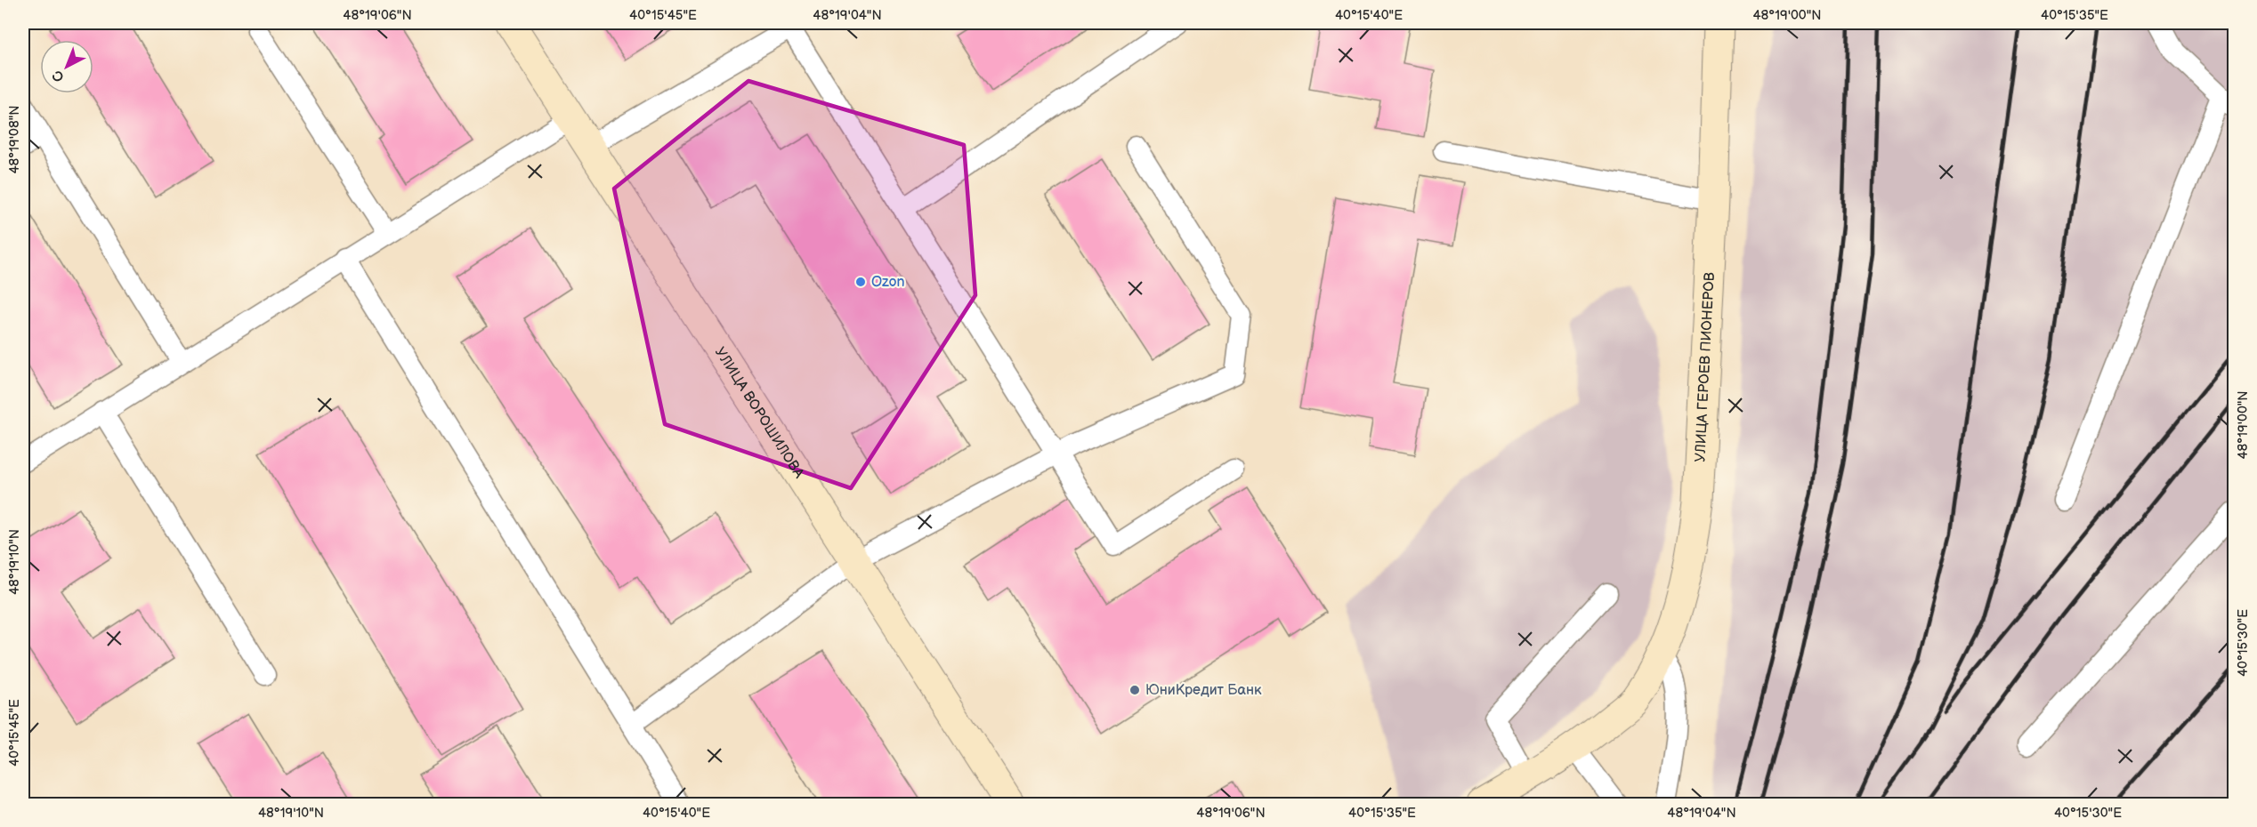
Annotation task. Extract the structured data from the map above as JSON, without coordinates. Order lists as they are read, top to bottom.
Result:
{
  "streets": {
    "street": ["УЛИЦА ГЕРОЕВ ПИОНЕРОВ", "УЛИЦА ВОРОШИЛОВА"]
  },
  "places": ["Ozon", "ЮниКредит Банк"],
  "north": "bottom left",
  "coordinates": [
    "48°19'06\"N",
    "40°15'45\"E",
    "48°19'04\"N",
    "40°15'40\"E",
    "48°19'00\"N",
    "40°15'35\"E",
    "48°19'08\"N",
    "48°19'10\"N",
    "40°15'30\"E"
  ]
}
